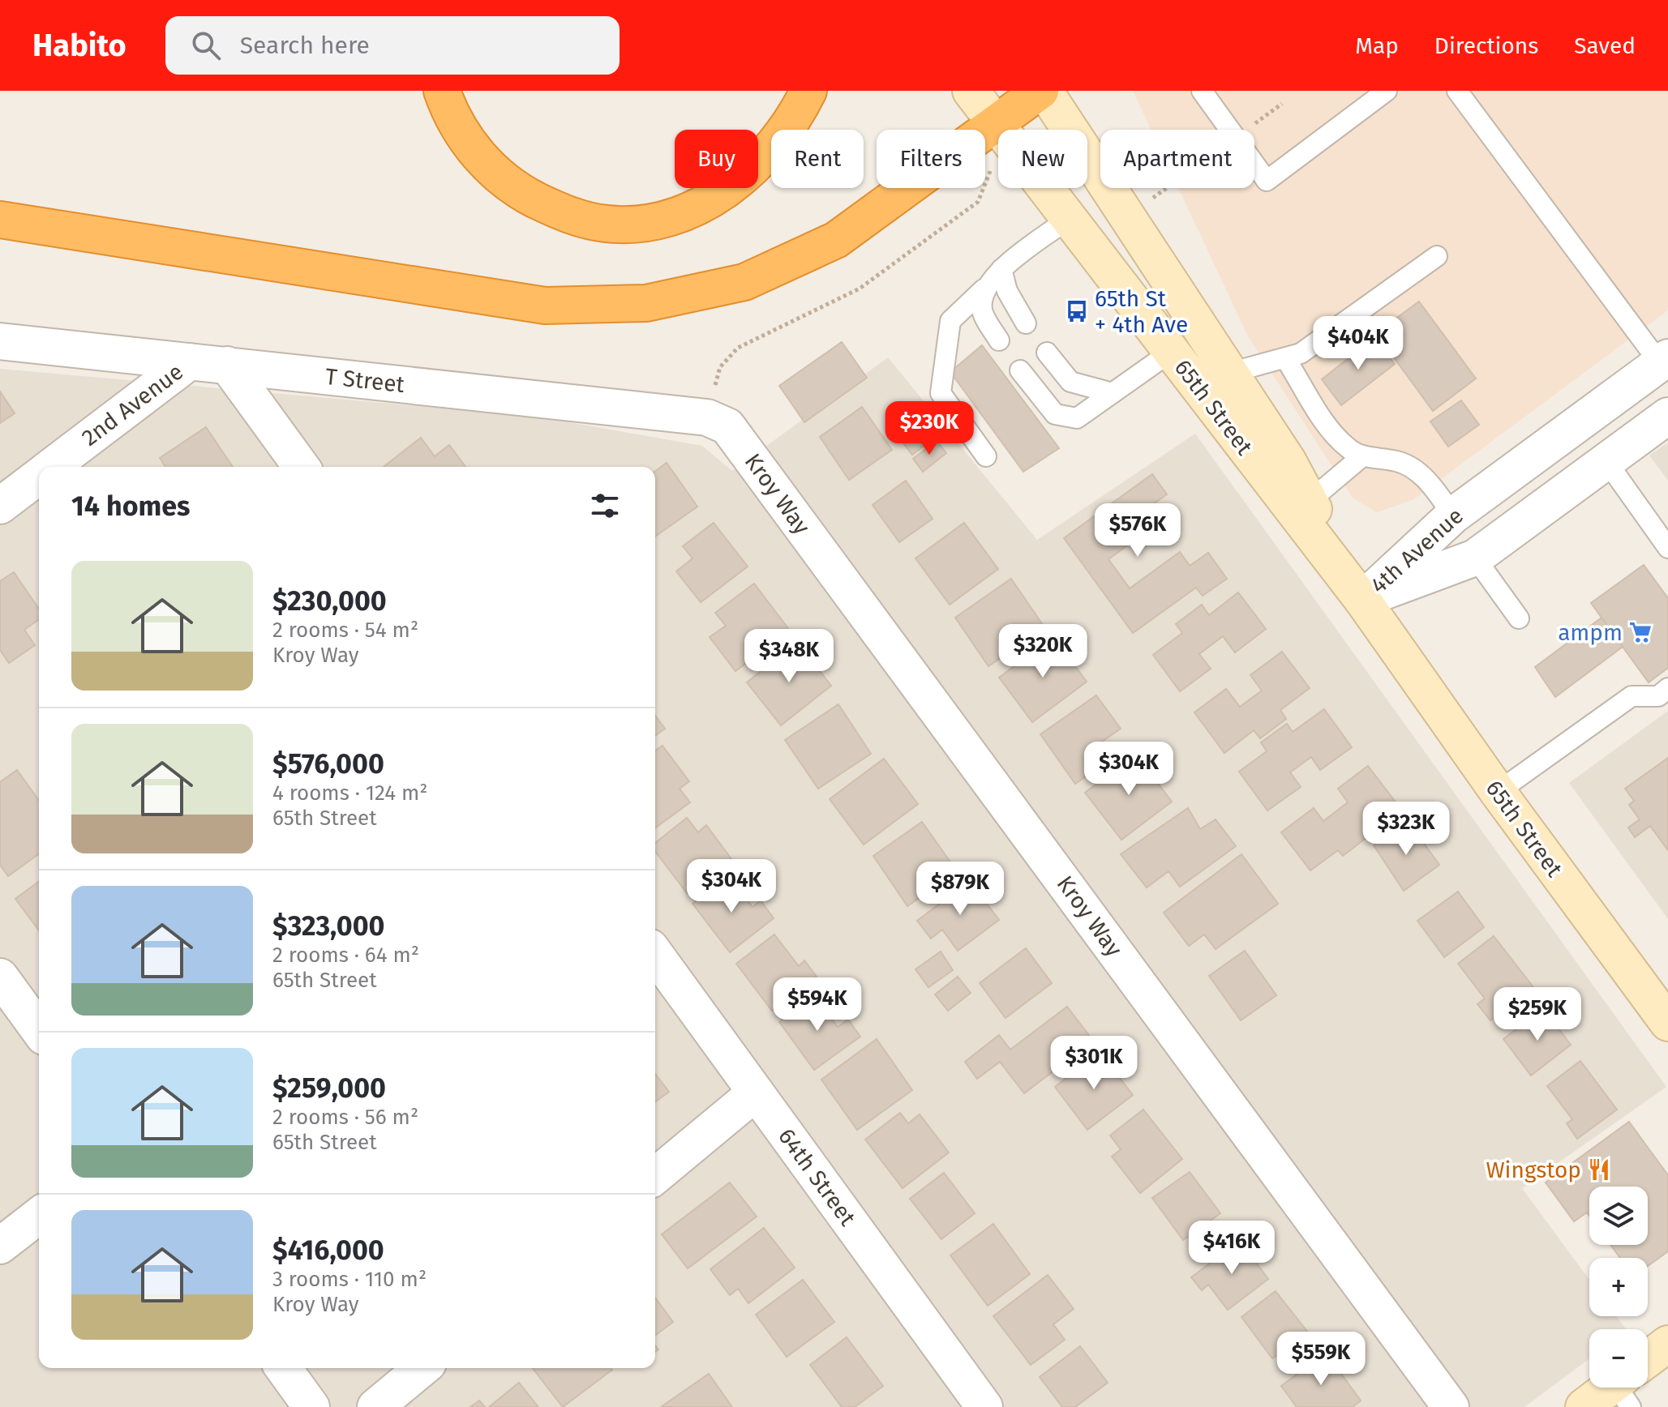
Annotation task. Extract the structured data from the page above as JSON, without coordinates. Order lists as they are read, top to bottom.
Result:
{
  "streets": {
    "main road": ["65th Street"],
    "street": [
      "T Street",
      "2nd Avenue",
      "Kroy Way",
      "4th Avenue",
      "64th Street"
    ]
  },
  "crossings": [
    ["T Street", "2nd Avenue"],
    ["T Street", "Kroy Way"],
    ["65th Street", "4th Avenue"]
  ],
  "places": {
    "bus stop": ["65th St + 4th Ave"],
    "supermarket": ["ampm"],
    "restaurant": ["Wingstop"]
  },
  "page": {
    "header": "Habito",
    "search": "Search here",
    "nav": ["Map", "Directions", "Saved"],
    "chip": [
      "Buy",
      "Rent",
      "Filters",
      "New",
      "Apartment"
    ],
    "price": [
      "$404K",
      "$230K",
      "$576K",
      "$320K",
      "$348K",
      "$304K",
      "$323K",
      "$304K",
      "$879K",
      "$594K",
      "$259K",
      "$301K",
      "$416K",
      "$559K"
    ],
    "heading": "14 homes",
    "list": [
      {
        "name": "$230,000",
        "note": "2 rooms · 54 m² · Kroy Way"
      },
      {
        "name": "$576,000",
        "note": "4 rooms · 124 m² · 65th Street"
      },
      {
        "name": "$323,000",
        "note": "2 rooms · 64 m² · 65th Street"
      },
      {
        "name": "$259,000",
        "note": "2 rooms · 56 m² · 65th Street"
      },
      {
        "name": "$416,000",
        "note": "3 rooms · 110 m² · Kroy Way"
      }
    ],
    "map_buttons": ["+", "−"]
  }
}
